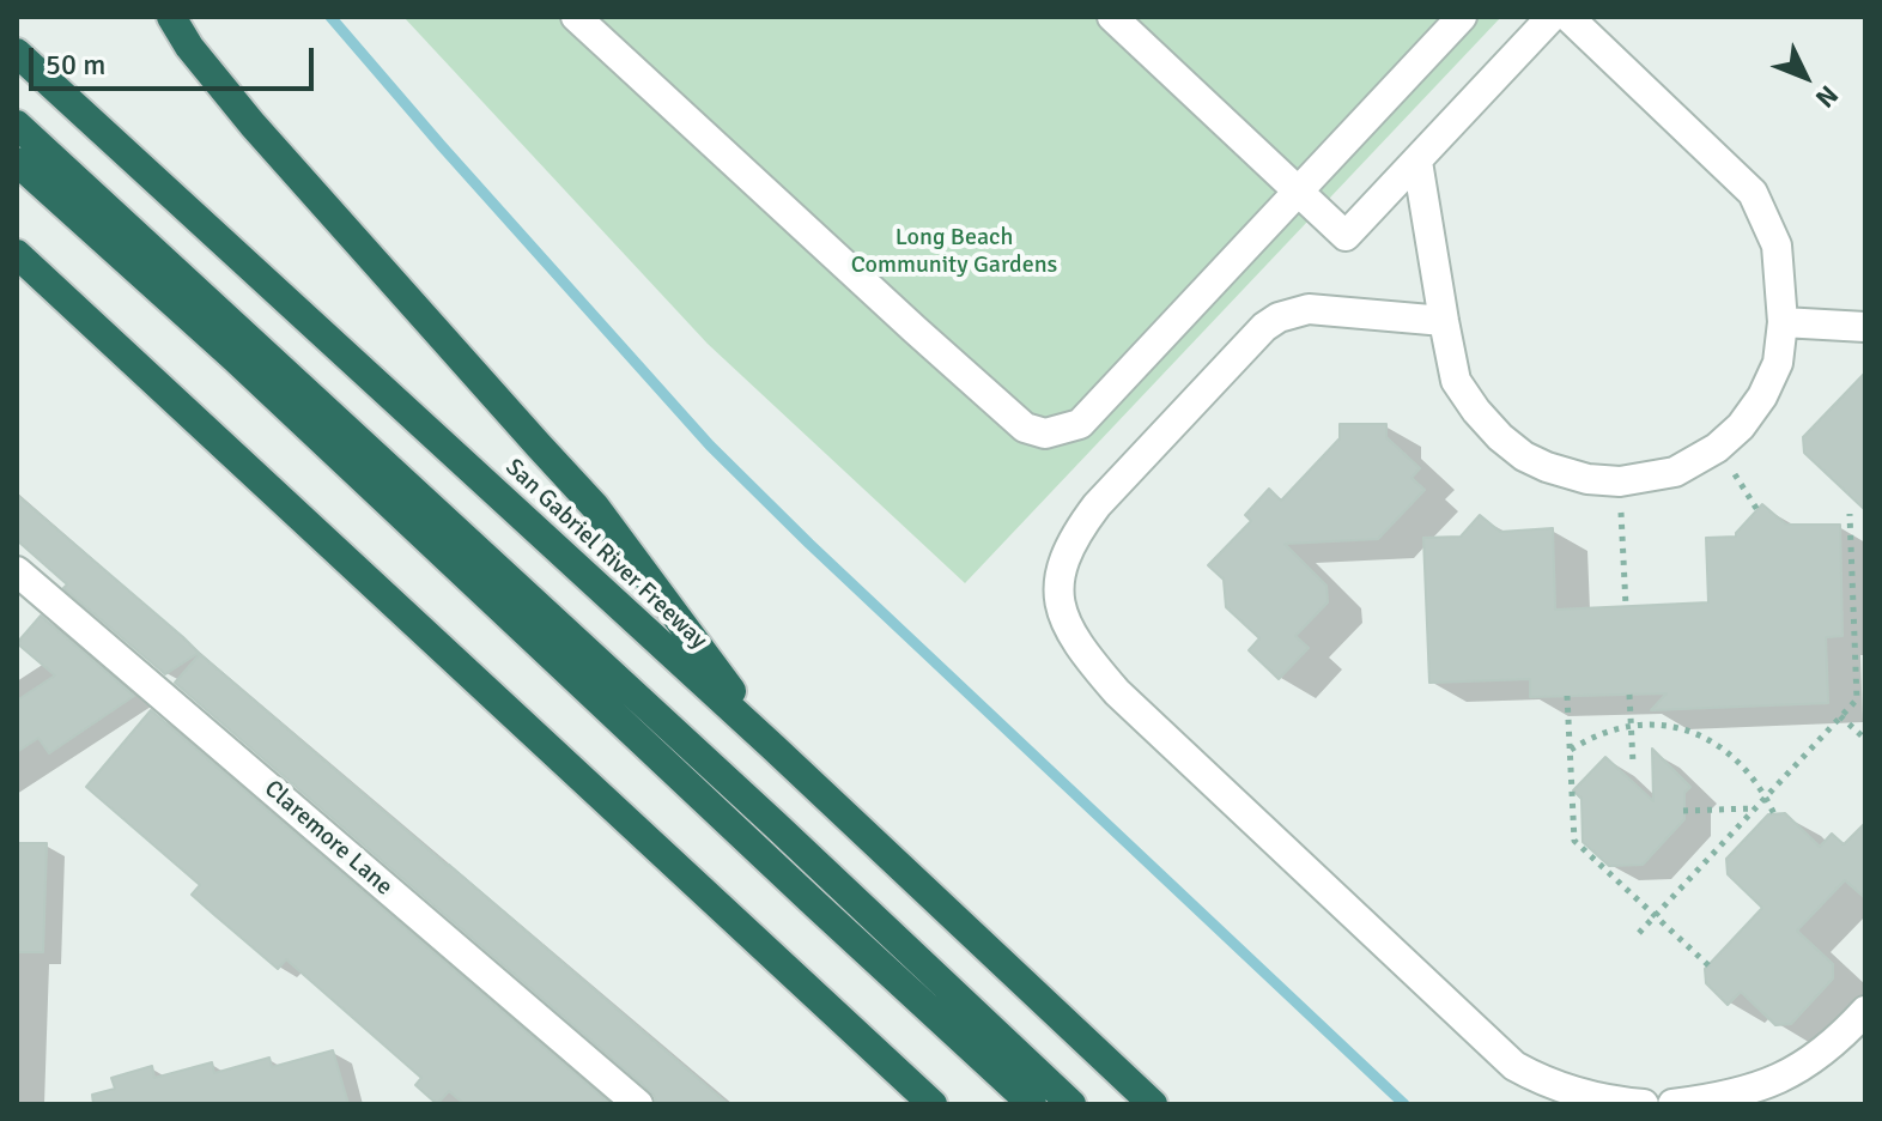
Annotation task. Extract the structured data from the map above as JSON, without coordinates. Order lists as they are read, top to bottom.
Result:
{
  "streets": {
    "highway": ["San Gabriel River Freeway"],
    "street": ["Claremore Lane"]
  },
  "parks": ["Long Beach Community Gardens"],
  "scale_bar": "50 m",
  "north": "bottom right"
}
